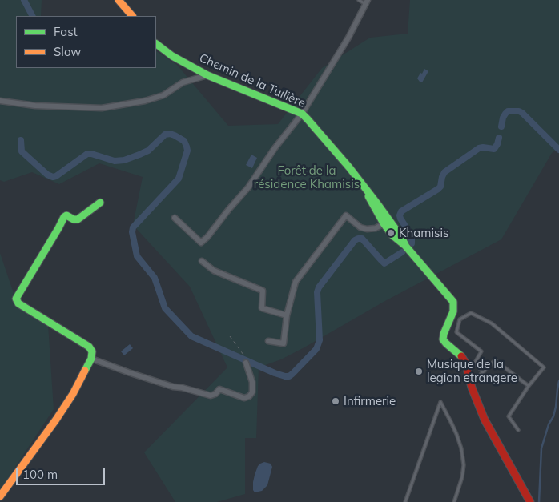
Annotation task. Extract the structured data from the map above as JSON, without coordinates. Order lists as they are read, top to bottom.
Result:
{
  "streets": {
    "street": ["Chemin de la Tuilière"]
  },
  "parks": ["Forêt de la résidence Khamisis"],
  "places": ["Khamisis", "Musique de la legion etrangere", "Infirmerie"],
  "legend": ["Fast", "Slow"],
  "scale_bar": "100 m"
}
